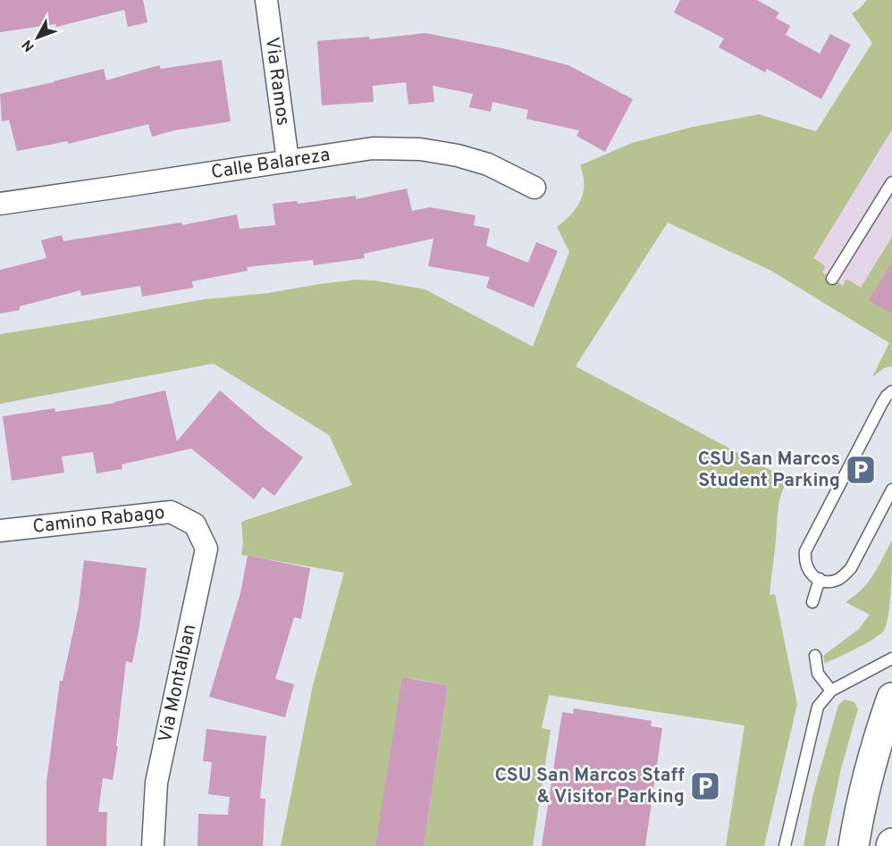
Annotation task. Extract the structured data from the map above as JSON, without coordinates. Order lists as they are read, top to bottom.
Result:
{
  "streets": {
    "street": [
      "Via Ramos",
      "Calle Balareza",
      "Camino Rabago",
      "Via Montalban"
    ]
  },
  "crossings": [
    ["Via Ramos", "Calle Balareza"],
    ["Camino Rabago", "Via Montalban"]
  ],
  "places": {
    "parking": ["CSU San Marcos Student Parking", "CSU San Marcos Staff & Visitor Parking"]
  },
  "north": "bottom left"
}
